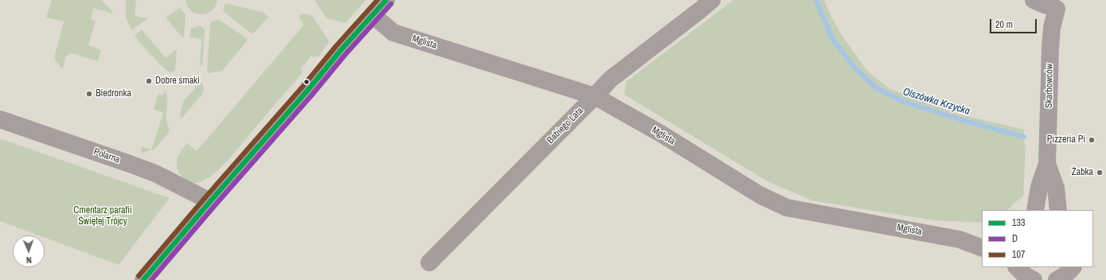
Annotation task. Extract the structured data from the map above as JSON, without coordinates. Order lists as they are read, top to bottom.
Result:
{
  "streets": {
    "street": [
      "Mglista",
      "Skarbowców",
      "Babiego Lata",
      "Polarna"
    ]
  },
  "crossings": [
    ["Mglista", "Babiego Lata"]
  ],
  "water": ["Olszówka Krzycka"],
  "parks": ["Cmentarz parafii Świętej Trójcy"],
  "places": [
    "Dobre smaki",
    "Biedronka",
    "Pizzeria Pi",
    "Żabka"
  ],
  "lines": ["transit line 133", "transit line 107", "transit line D"],
  "legend": ["133", "D", "107"],
  "scale_bar": "20 m",
  "north": "bottom"
}
